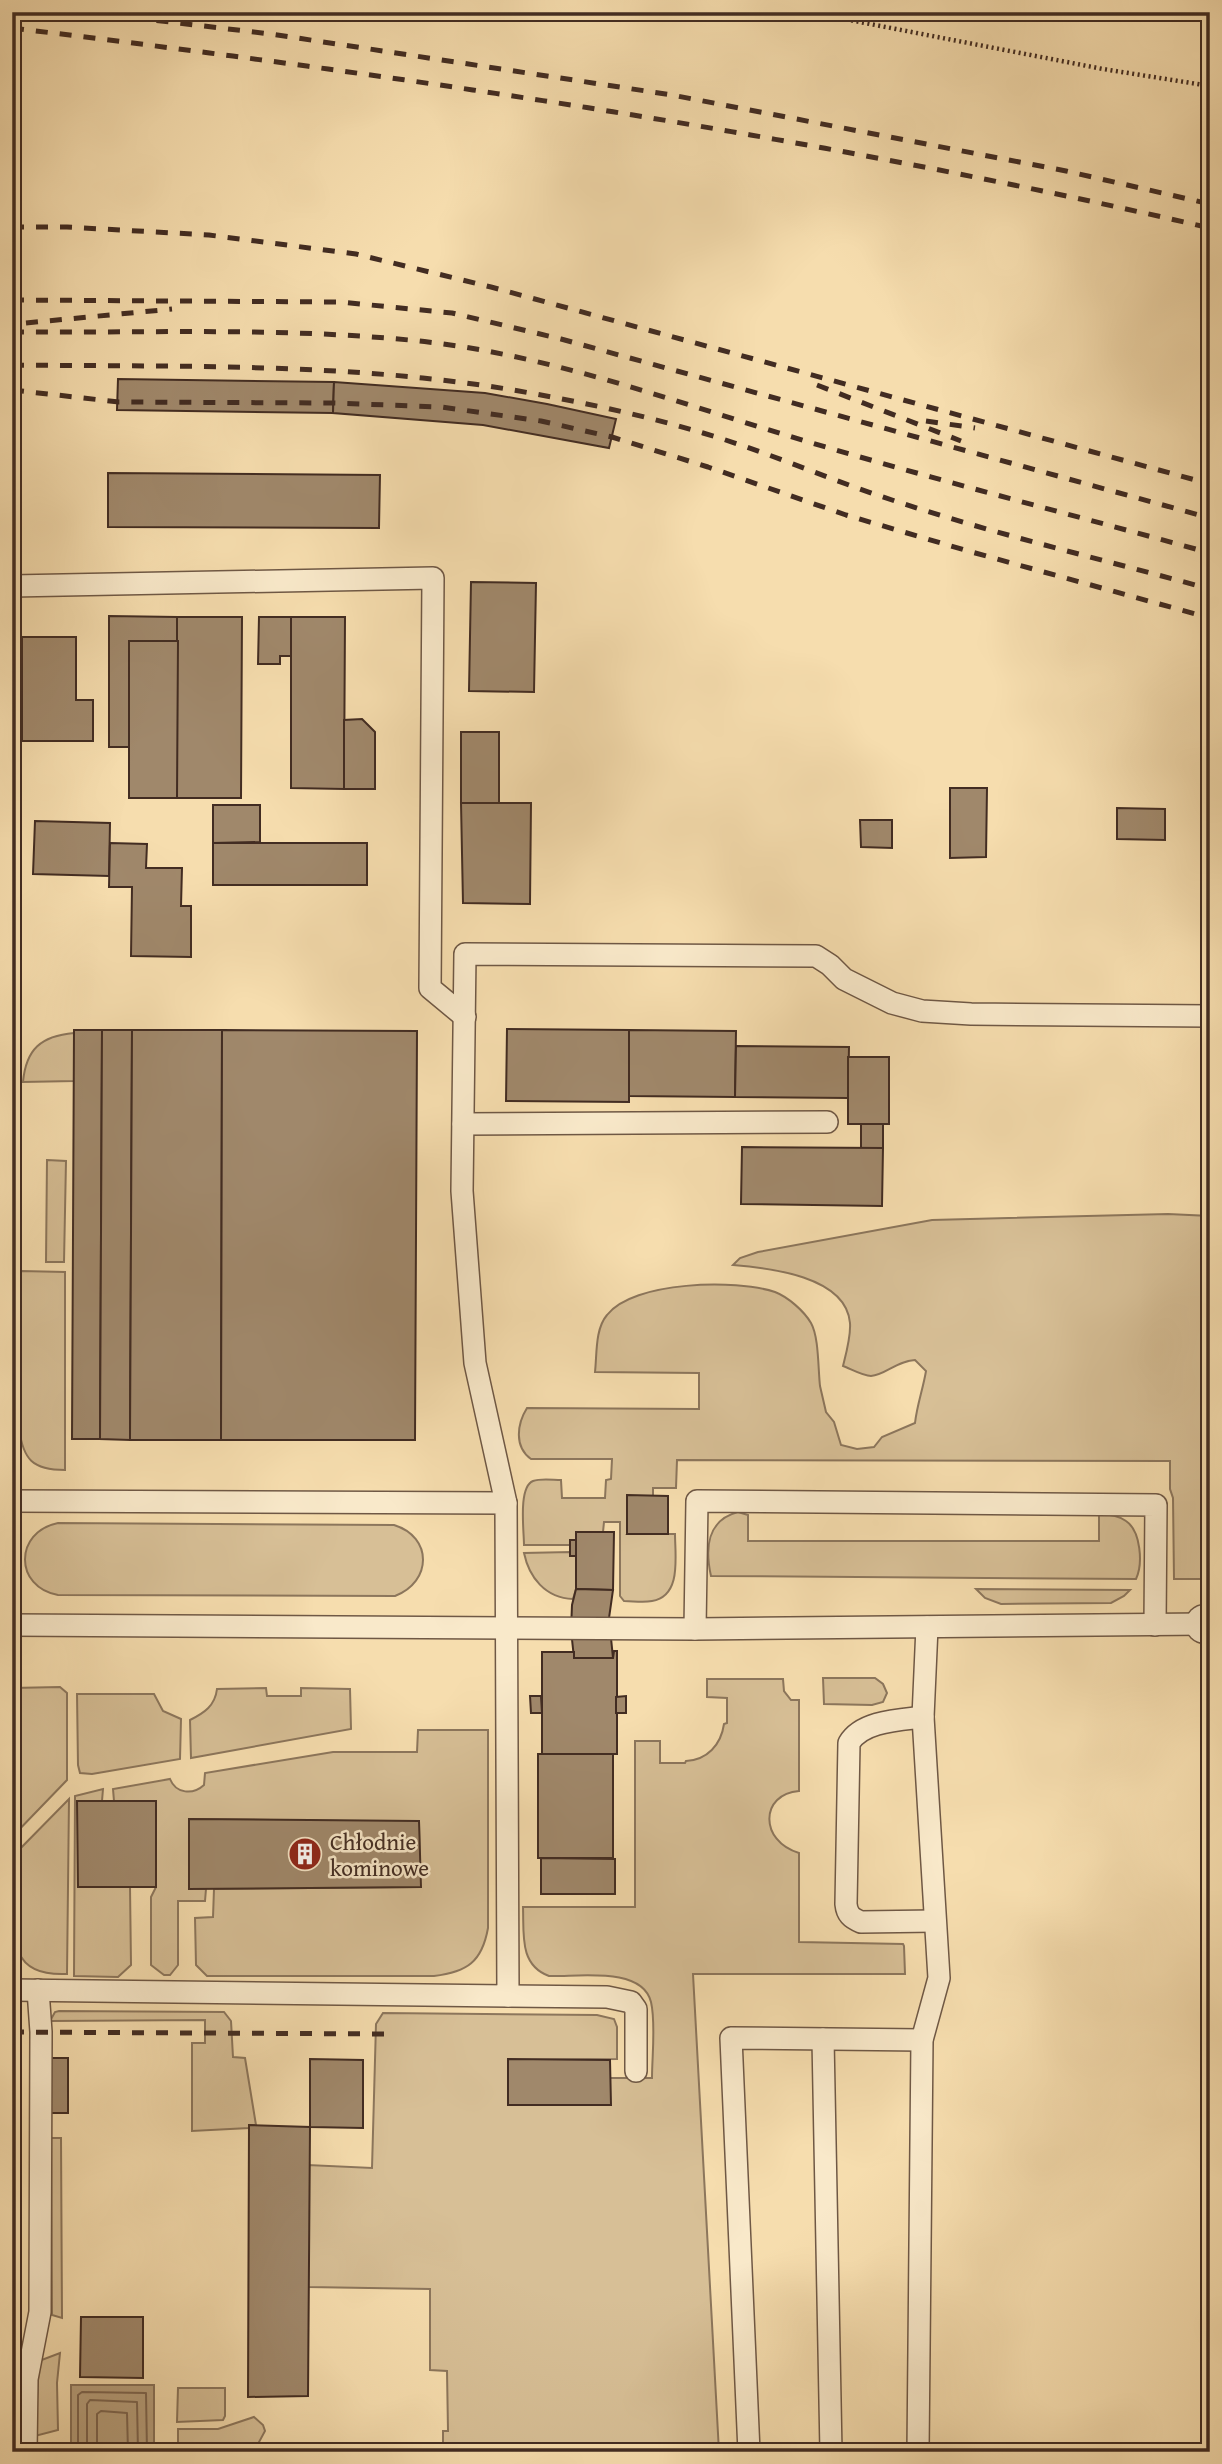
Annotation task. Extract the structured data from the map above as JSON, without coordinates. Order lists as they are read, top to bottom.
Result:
{
  "places": {
    "building": ["Chłodnie kominowe"]
  }
}
